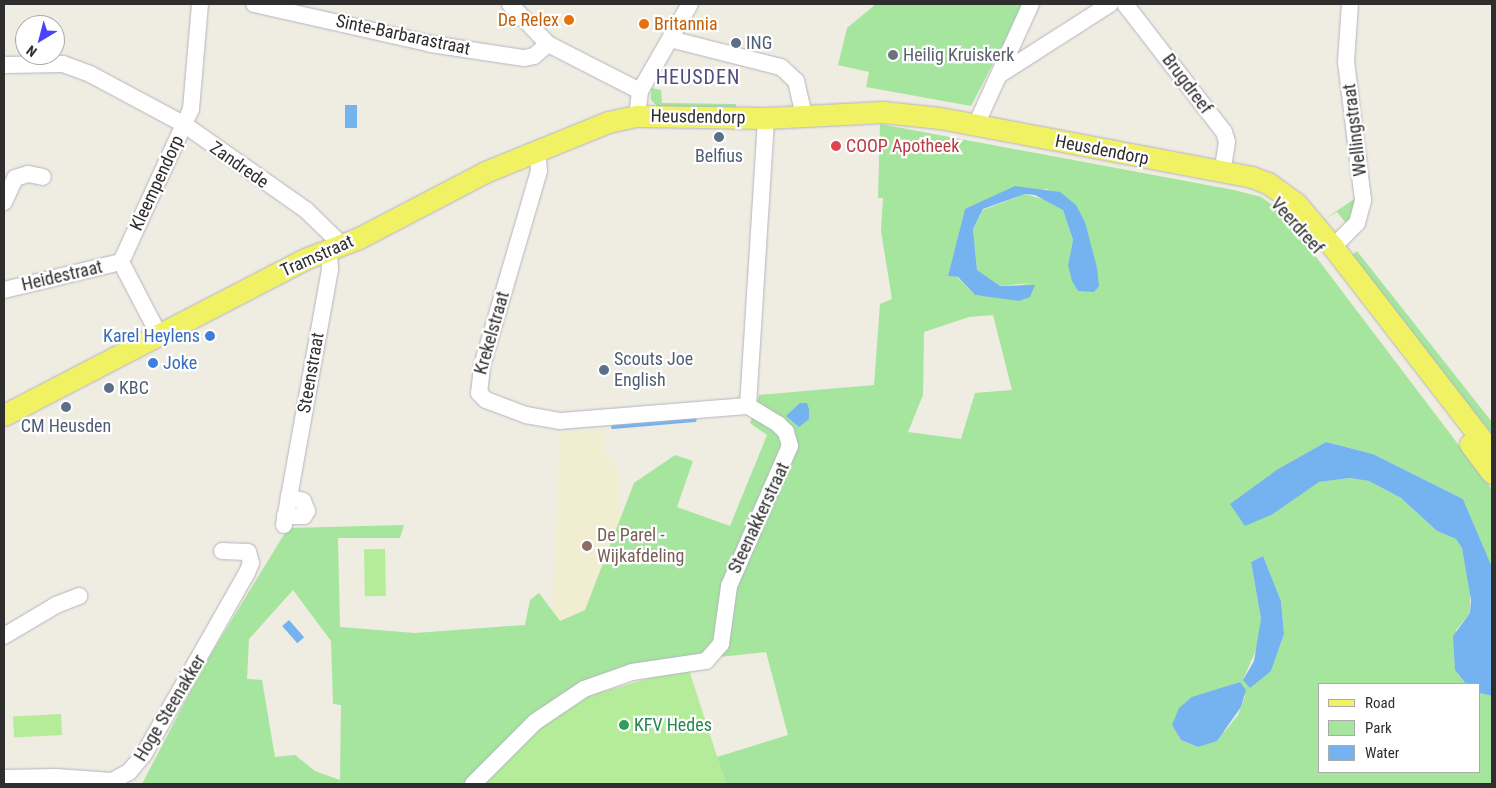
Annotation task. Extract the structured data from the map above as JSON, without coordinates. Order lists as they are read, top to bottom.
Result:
{
  "streets": {
    "main road": ["Heusdendorp", "Veerdreef", "Tramstraat"],
    "street": [
      "Sinte-Barbarastraat",
      "Brugdreef",
      "Wellingstraat",
      "Zandrede",
      "Kleempendorp",
      "Heidestraat",
      "Krekelstraat",
      "Steenstraat",
      "Steenakkerstraat",
      "Hoge Steenakker"
    ]
  },
  "crossings": [
    ["Brugdreef", "Heusdendorp"],
    ["Brugdreef", "Veerdreef"],
    ["Heusdendorp", "Veerdreef"],
    ["Heusdendorp", "Tramstraat"],
    ["Wellingstraat", "Veerdreef"],
    ["Zandrede", "Kleempendorp"],
    ["Zandrede", "Tramstraat"],
    ["Zandrede", "Steenstraat"],
    ["Kleempendorp", "Heidestraat"],
    ["Tramstraat", "Krekelstraat"],
    ["Tramstraat", "Steenstraat"],
    ["Krekelstraat", "Steenakkerstraat"]
  ],
  "districts": ["HEUSDEN"],
  "places": [
    "De Relex",
    "Britannia",
    "ING",
    "Heilig Kruiskerk",
    "Belfius",
    "COOP Apotheek",
    "Karel Heylens",
    "Joke",
    "Scouts Joe English",
    "KBC",
    "CM Heusden",
    "De Parel - Wijkafdeling",
    "KFV Hedes"
  ],
  "legend": ["Road", "Park", "Water"],
  "north": "bottom left"
}
